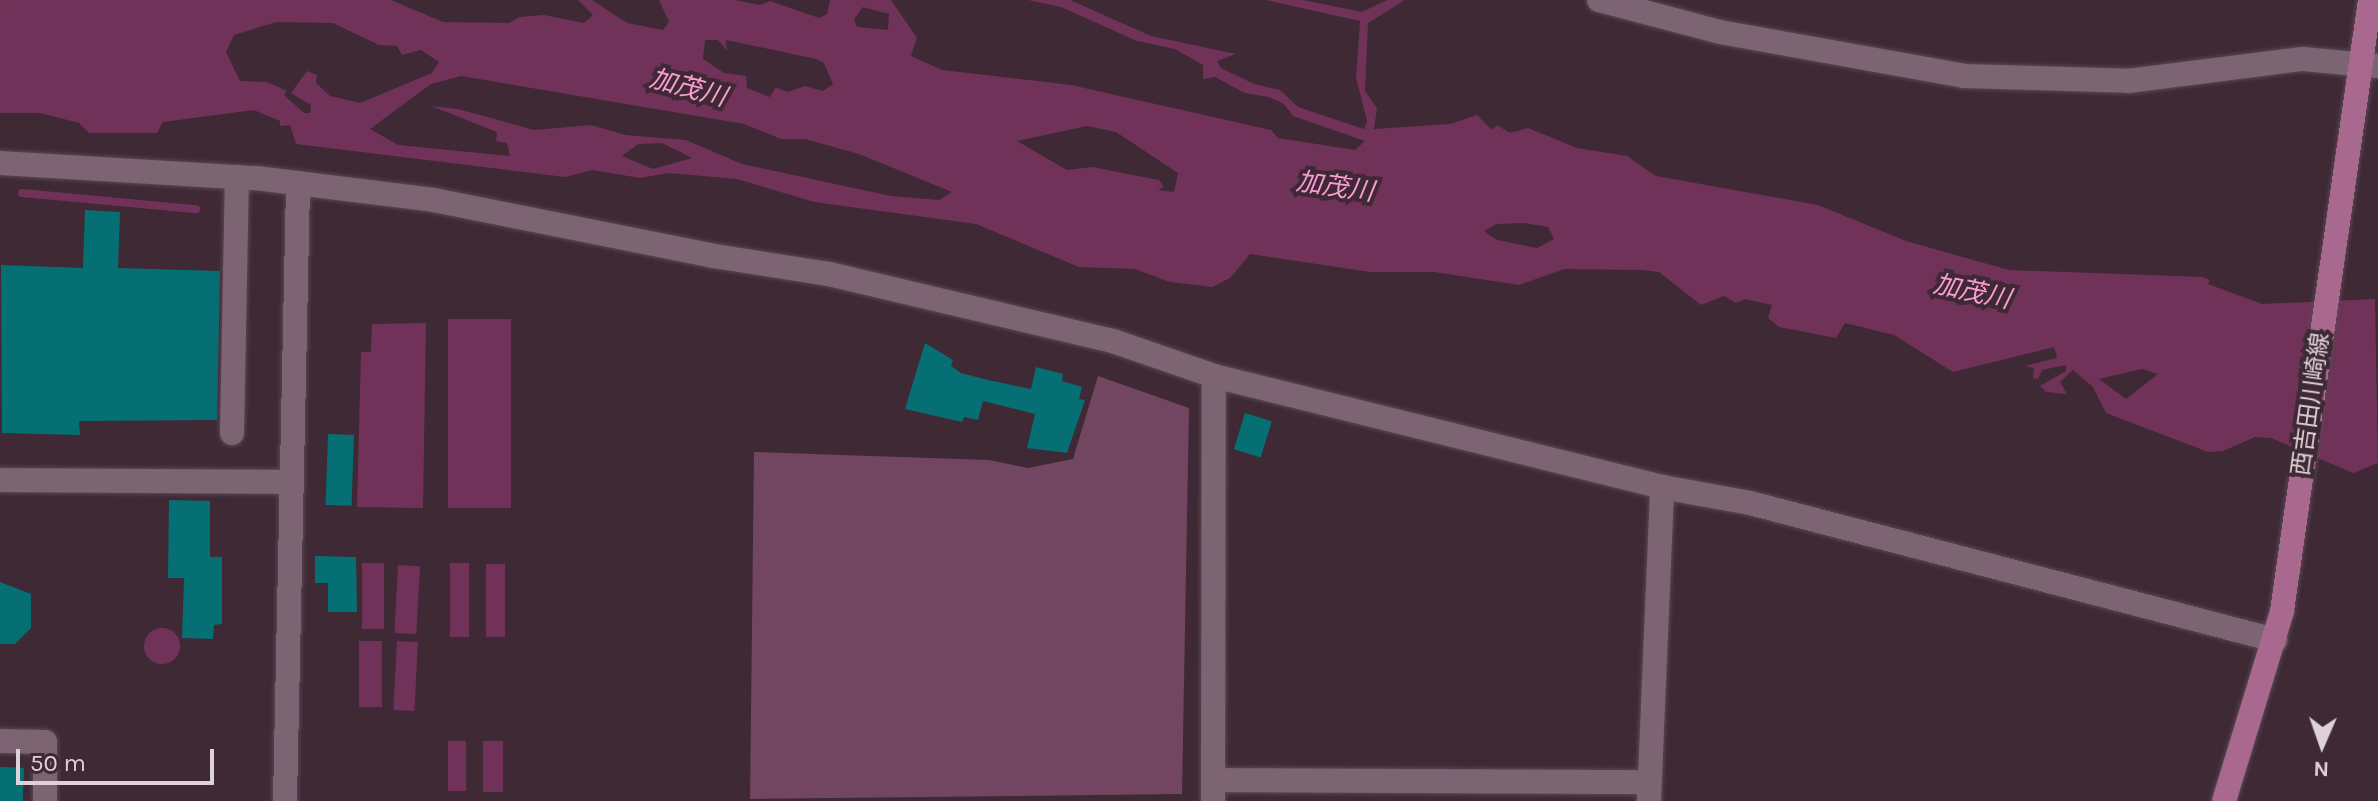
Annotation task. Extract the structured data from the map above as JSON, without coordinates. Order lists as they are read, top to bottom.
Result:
{
  "streets": {
    "main road": ["西吉田川崎線"]
  },
  "water": ["加茂川"],
  "scale_bar": "50 m",
  "north": "bottom"
}
